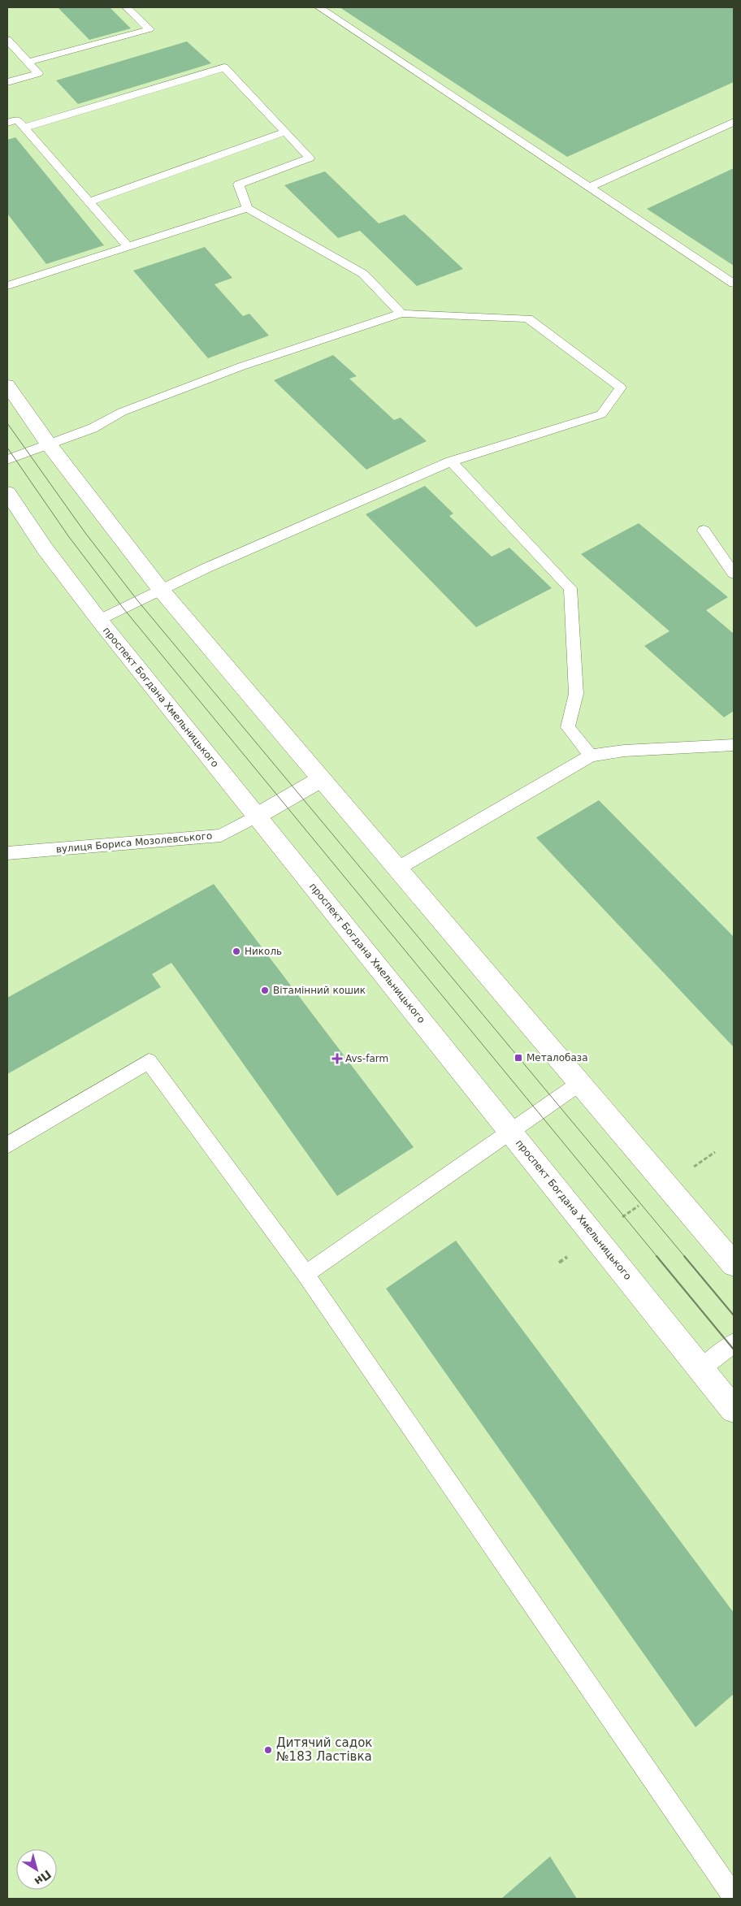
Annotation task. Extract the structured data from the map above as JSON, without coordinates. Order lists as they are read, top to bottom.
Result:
{
  "streets": {
    "main road": ["проспект Богдана Хмельницького"],
    "lane": ["вулиця Бориса Мозолевського"]
  },
  "crossings": [
    ["проспект Богдана Хмельницького", "вулиця Бориса Мозолевського"]
  ],
  "places": {
    "other": ["Николь", "Вітамінний кошик", "Дитячий садок №183 Ластівка"],
    "transit": ["Металобаза"],
    "health": ["Avs-farm"]
  },
  "north": "bottom right"
}
